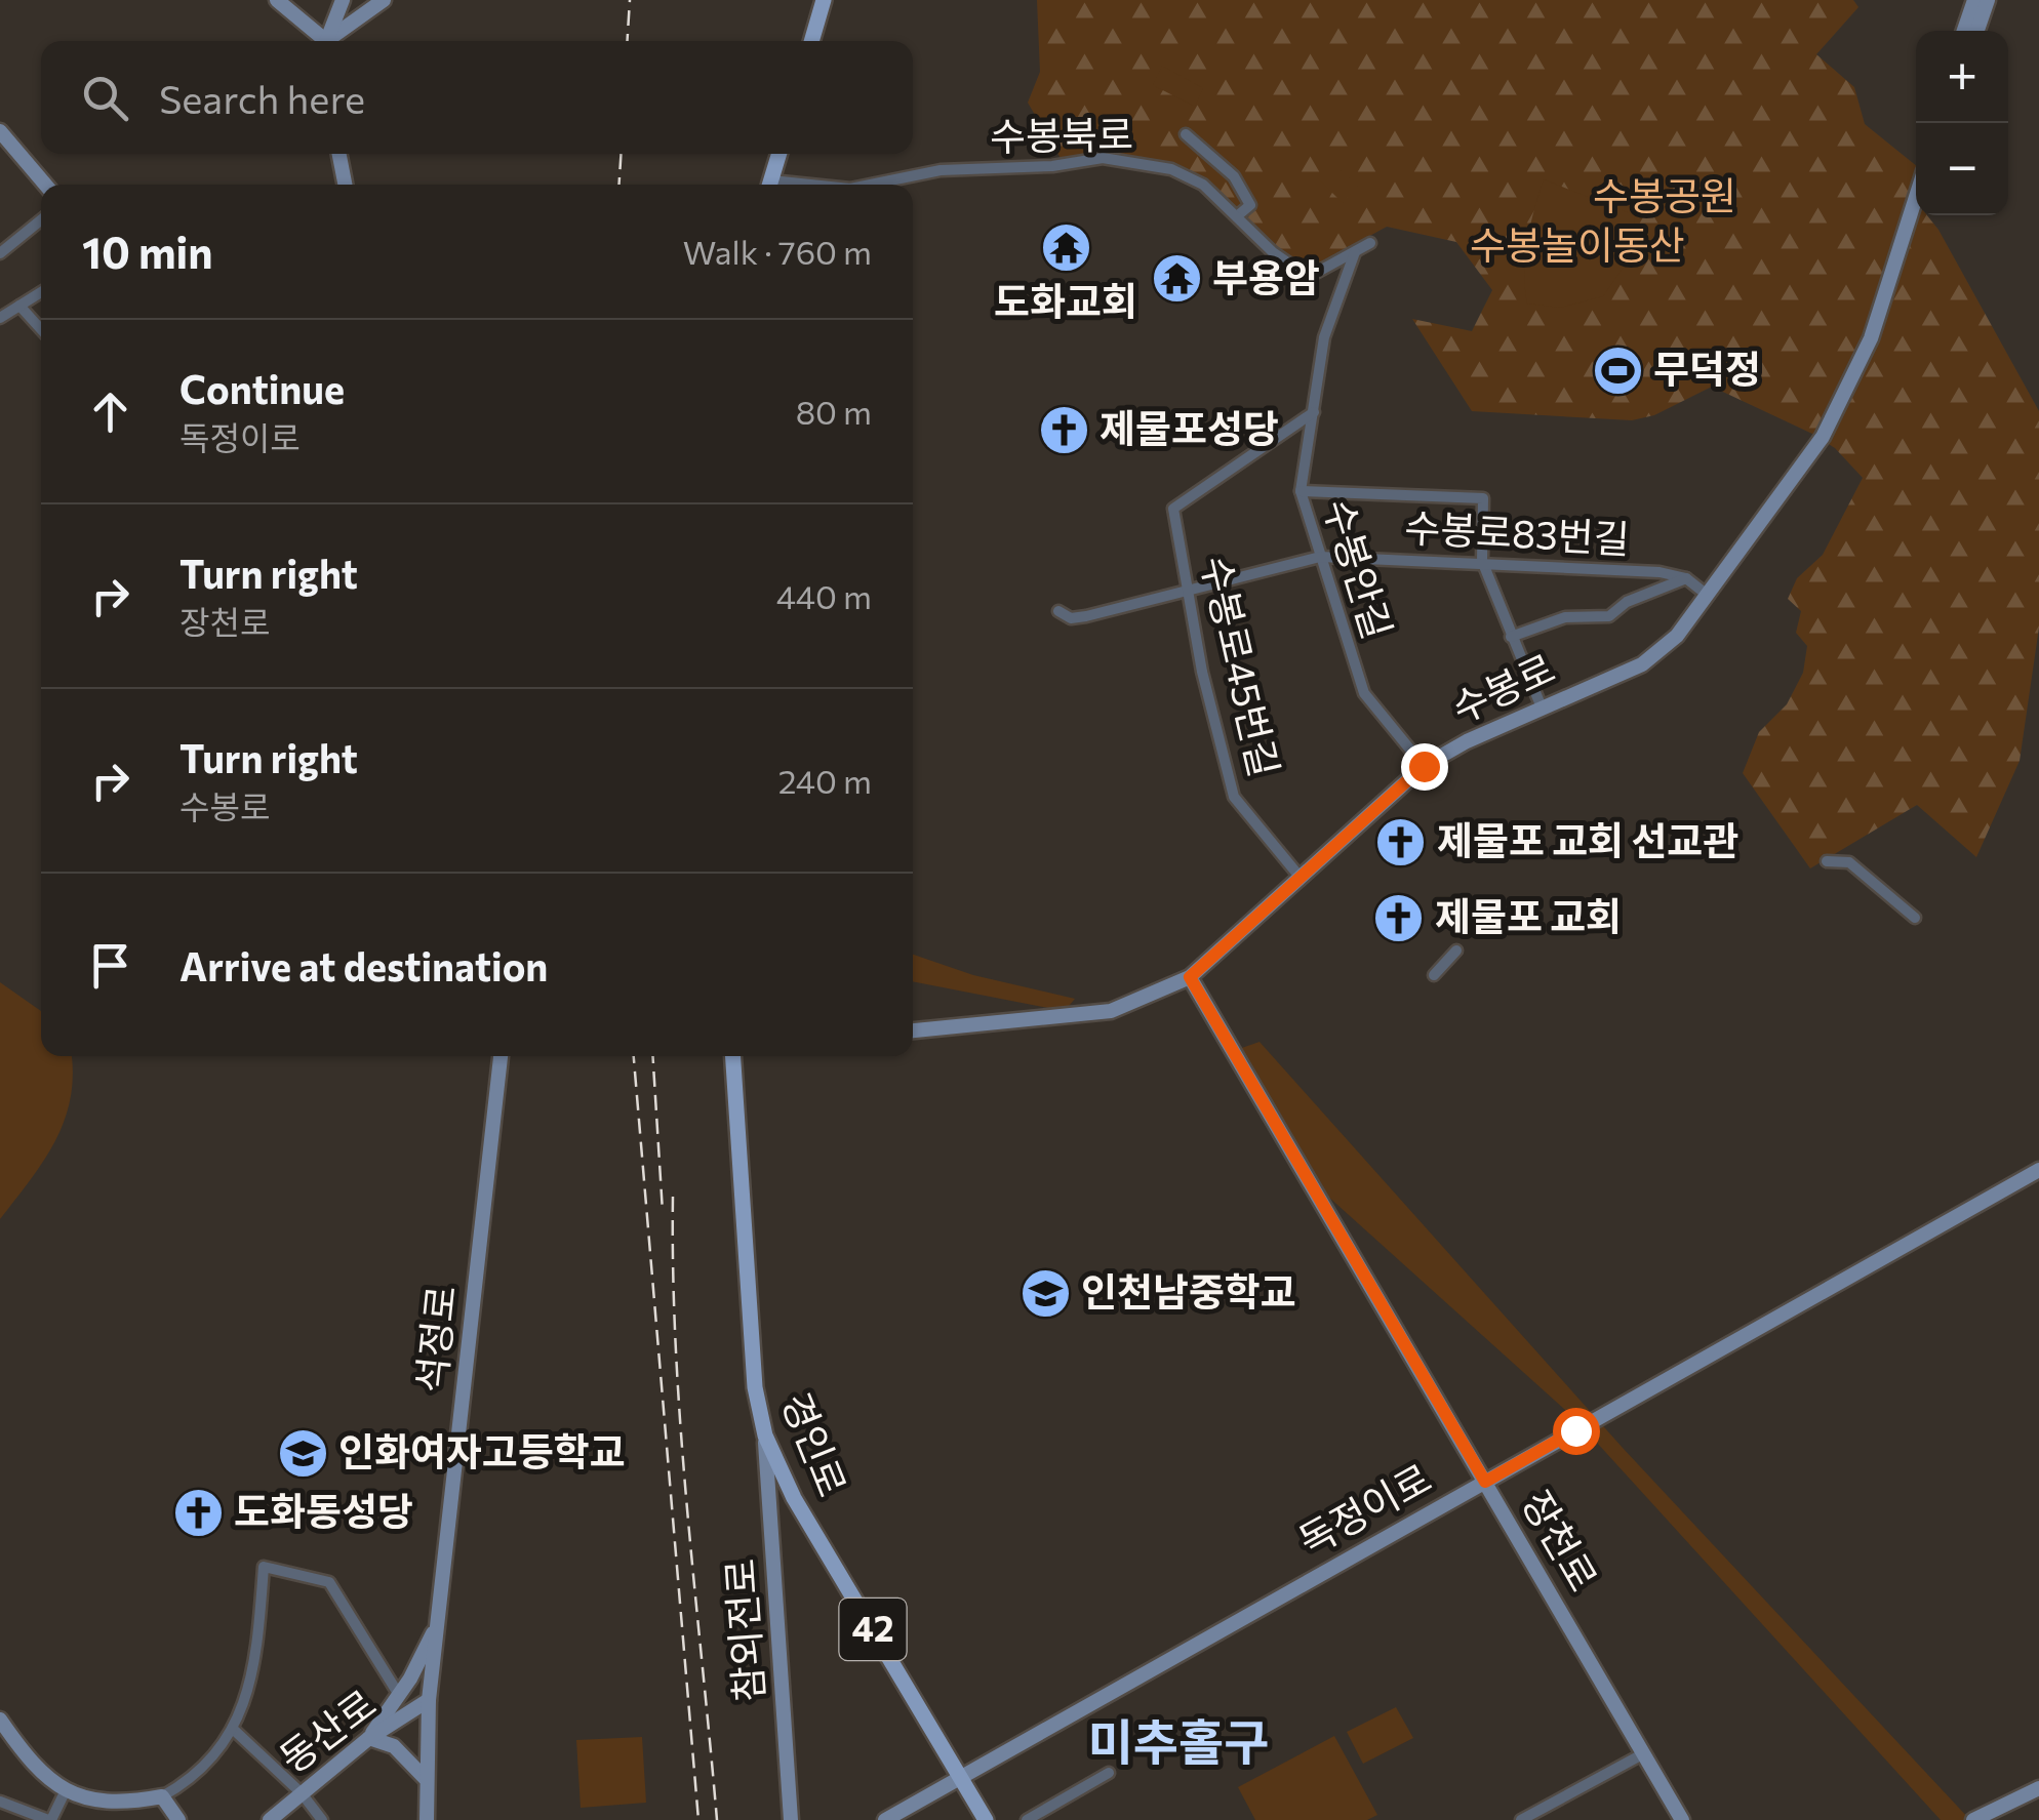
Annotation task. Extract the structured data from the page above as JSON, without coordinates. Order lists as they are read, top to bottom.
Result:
{
  "streets": {
    "main road": ["경인로", "42"],
    "street": [
      "수봉북로",
      "수봉로83번길",
      "수봉안길",
      "수봉로45번길",
      "수봉로",
      "석정로",
      "독정이로",
      "장천로",
      "참외전로",
      "동산로"
    ]
  },
  "crossings": [
    ["수봉북로", "수봉안길"],
    ["수봉로83번길", "수봉안길"],
    ["수봉로83번길", "수봉로45번길"],
    ["수봉로83번길", "수봉로"],
    ["수봉안길", "수봉로45번길"],
    ["수봉안길", "수봉로"],
    ["수봉로45번길", "수봉로"],
    ["수봉로", "장천로"],
    ["석정로", "동산로"],
    ["경인로", "독정이로"],
    ["경인로", "참외전로"],
    ["독정이로", "장천로"]
  ],
  "districts": ["미추홀구"],
  "parks": ["수봉공원", "수봉놀이동산"],
  "places": {
    "temple": ["도화교회", "부용암"],
    "sports": ["무덕정"],
    "church": [
      "제물포성당",
      "제물포 교회 선교관",
      "제물포 교회",
      "도화동성당"
    ],
    "school or university": ["인천남중학교", "인화여자고등학교"]
  },
  "page": {
    "map_buttons": ["+", "−"],
    "search": "Search here",
    "heading": ["10 min", "Walk · 760 m"],
    "list": [
      ["Continue", "독정이로", "80 m"],
      ["Turn right", "장천로", "440 m"],
      ["Turn right", "수봉로", "240 m"],
      "Arrive at destination"
    ]
  }
}
